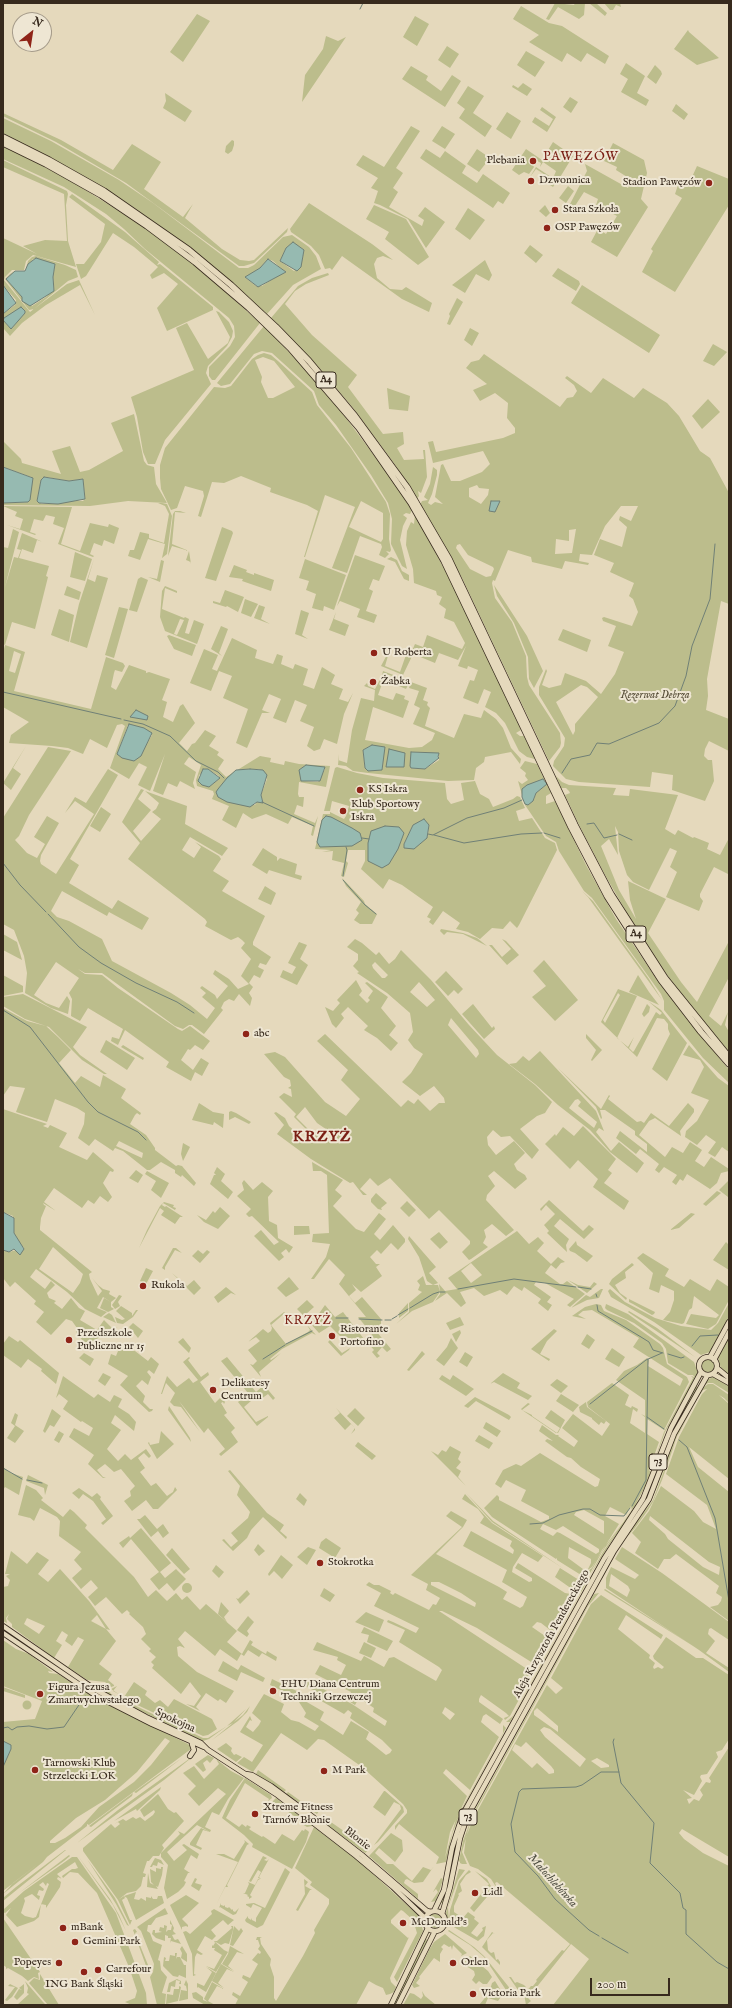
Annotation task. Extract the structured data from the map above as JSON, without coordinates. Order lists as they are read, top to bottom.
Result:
{
  "streets": {
    "highway": ["A4"],
    "main road": [
      "73",
      "Aleja Krzysztofa Pendereckiego",
      "Spokojna",
      "Błonie"
    ]
  },
  "crossings": [
    ["73", "Aleja Krzysztofa Pendereckiego"],
    ["73", "Błonie"],
    ["Aleja Krzysztofa Pendereckiego", "Błonie"],
    ["Spokojna", "Błonie"]
  ],
  "districts": ["PAWĘZÓW", "KRZYŻ", "KRZYŻ"],
  "water": ["Małochlebówka"],
  "parks": ["Rezerwat Debrza"],
  "places": [
    "Plebania",
    "Dzwonnica",
    "Stadion Pawęzów",
    "Stara Szkoła",
    "OSP Pawęzów",
    "U Roberta",
    "Żabka",
    "KS Iskra",
    "Klub Sportowy Iskra",
    "abc",
    "Rukola",
    "Ristorante Portofino",
    "Przedszkole Publiczne nr 15",
    "Delikatesy Centrum",
    "Stokrotka",
    "FHU Diana Centrum Techniki Grzewczej",
    "Figura Jezusa Zmartwychwstałego",
    "Tarnowski Klub Strzelecki LOK",
    "M Park",
    "Xtreme Fitness Tarnów Błonie",
    "Lidl",
    "McDonald's",
    "mBank",
    "Gemini Park",
    "Popeyes",
    "Orlen",
    "Carrefour",
    "ING Bank Śląski",
    "Victoria Park"
  ],
  "scale_bar": "200 m",
  "north": "top right"
}
